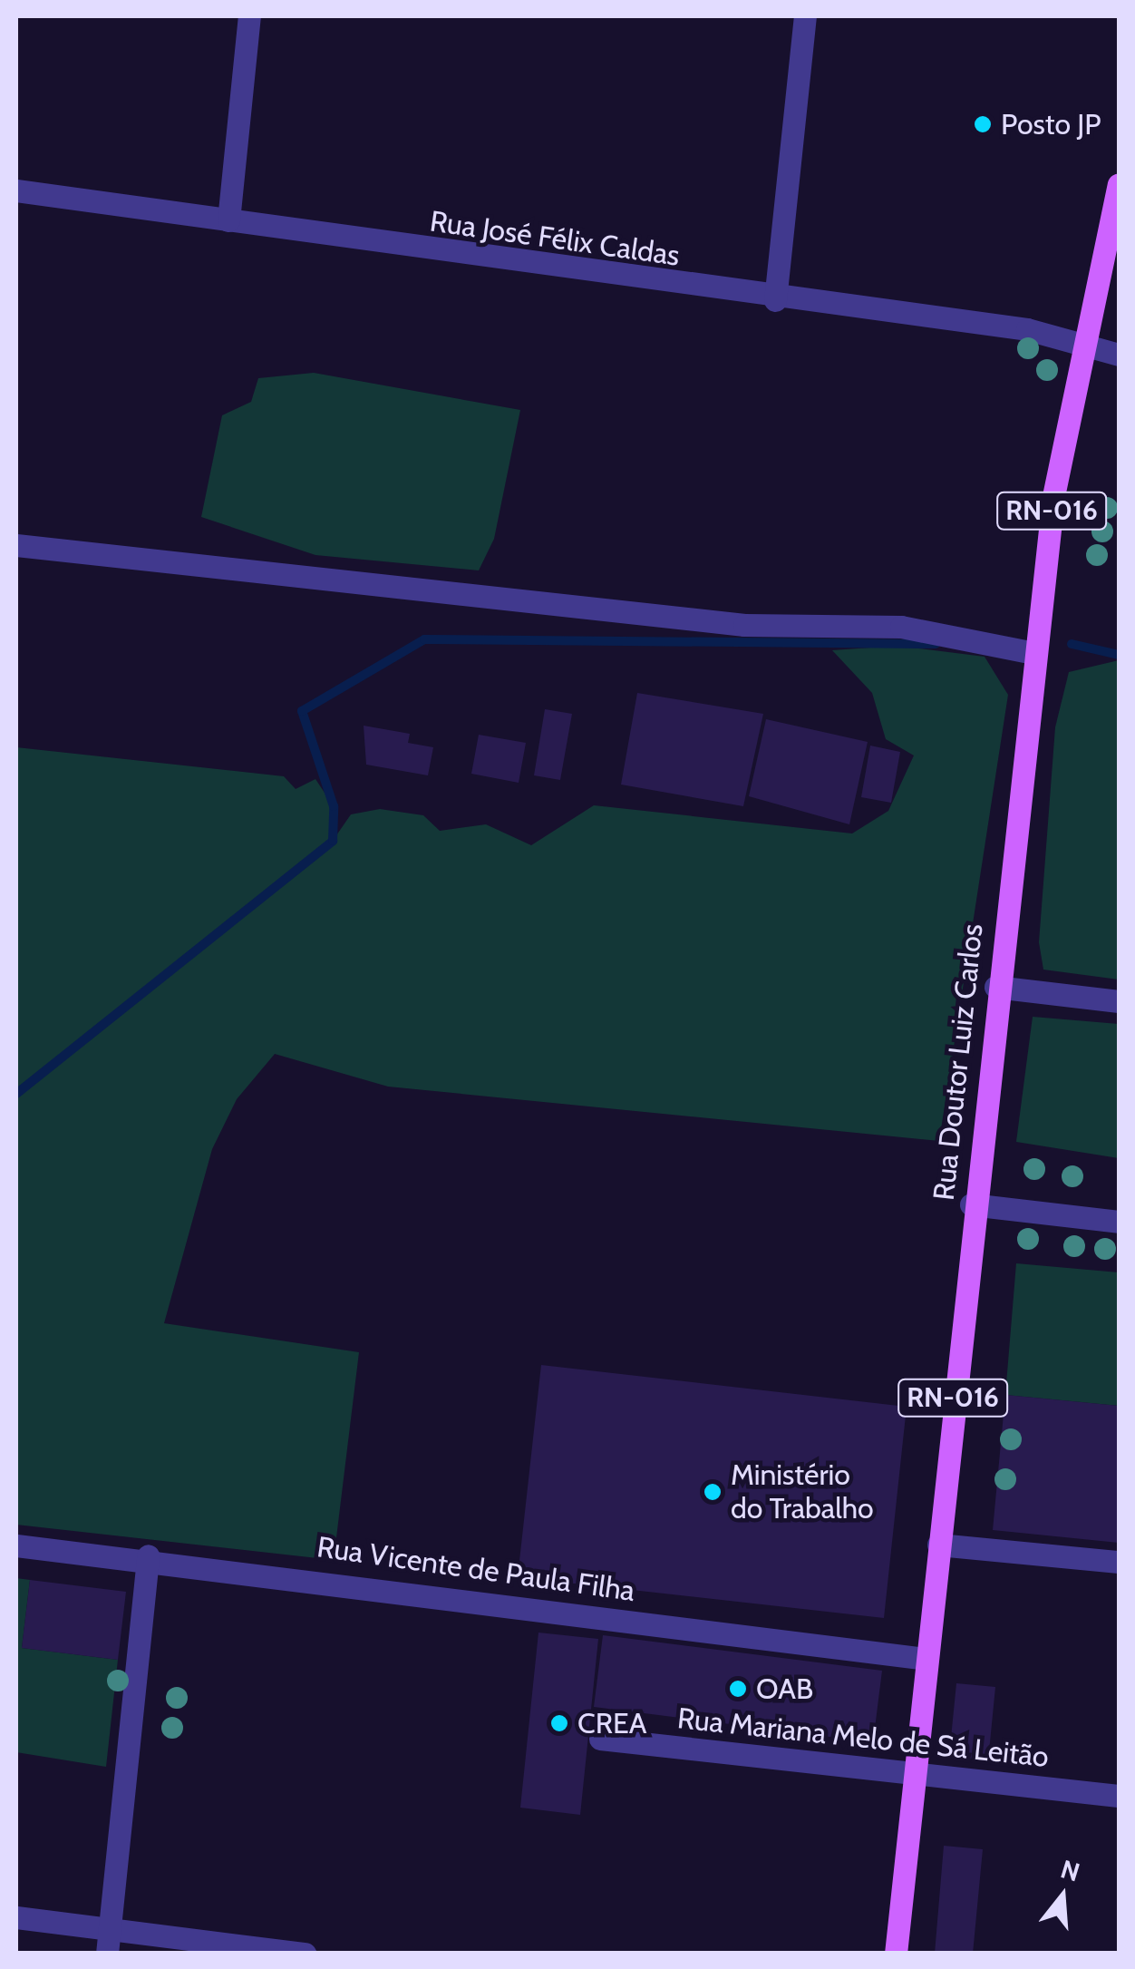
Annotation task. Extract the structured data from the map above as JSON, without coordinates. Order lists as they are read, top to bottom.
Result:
{
  "streets": {
    "main road": ["RN-016", "Rua Doutor Luiz Carlos"],
    "street": ["Rua José Félix Caldas", "Rua Vicente de Paula Filha", "Rua Mariana Melo de Sá Leitão"]
  },
  "crossings": [
    ["Rua José Félix Caldas", "Rua Doutor Luiz Carlos"],
    ["Rua Doutor Luiz Carlos", "Rua Vicente de Paula Filha"],
    ["Rua Doutor Luiz Carlos", "Rua Mariana Melo de Sá Leitão"]
  ],
  "places": [
    "Posto JP",
    "Ministério do Trabalho",
    "OAB",
    "CREA"
  ],
  "north": "top"
}
